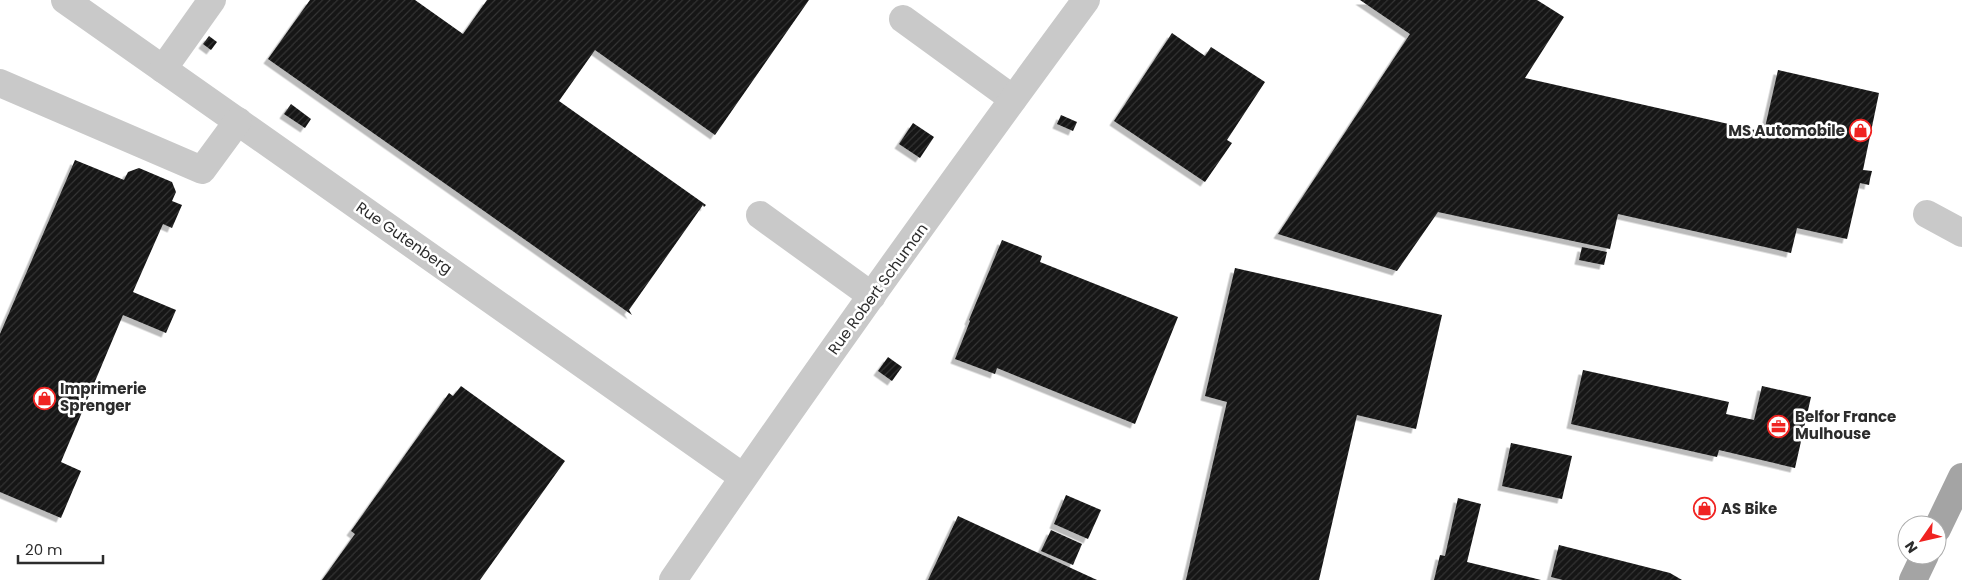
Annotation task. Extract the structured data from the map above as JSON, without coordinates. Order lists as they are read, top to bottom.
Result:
{
  "streets": {
    "street": ["Rue Gutenberg", "Rue Robert Schuman"]
  },
  "crossings": [
    ["Rue Gutenberg", "Rue Robert Schuman"]
  ],
  "places": {
    "shop": ["MS Automobile", "Imprimerie Sprenger", "AS Bike"],
    "office": ["Belfor France Mulhouse"]
  },
  "scale_bar": "20 m",
  "north": "bottom left"
}
